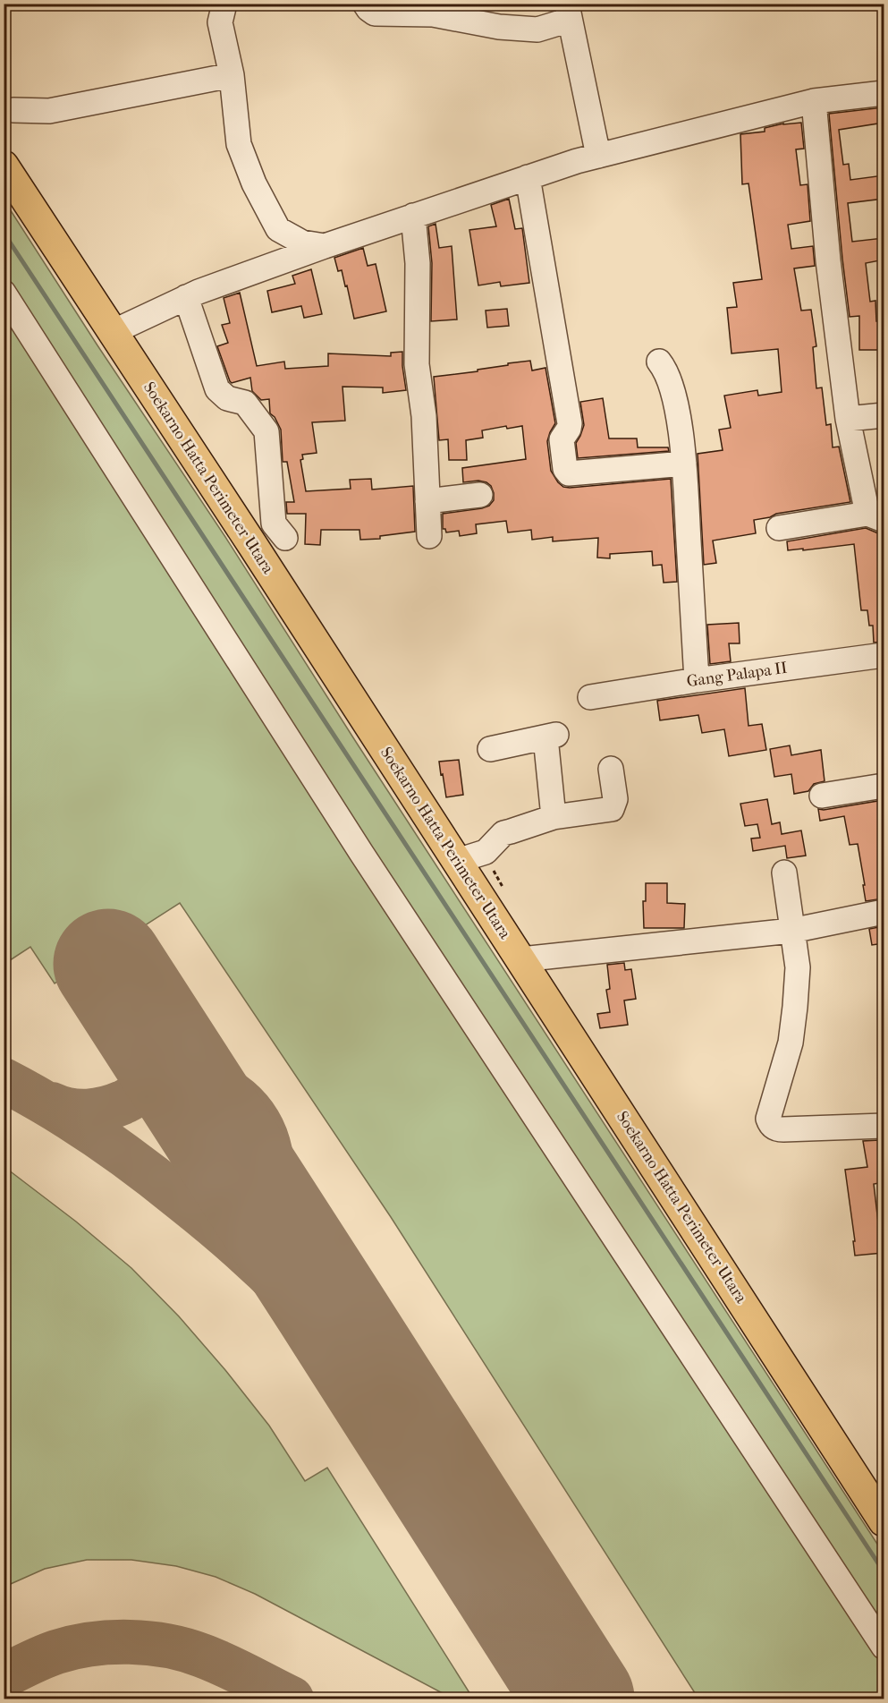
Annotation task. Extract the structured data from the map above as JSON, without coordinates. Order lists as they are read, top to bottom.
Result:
{
  "streets": {
    "main road": ["Soekarno Hatta Perimeter Utara"],
    "street": ["Gang Palapa II"]
  }
}
